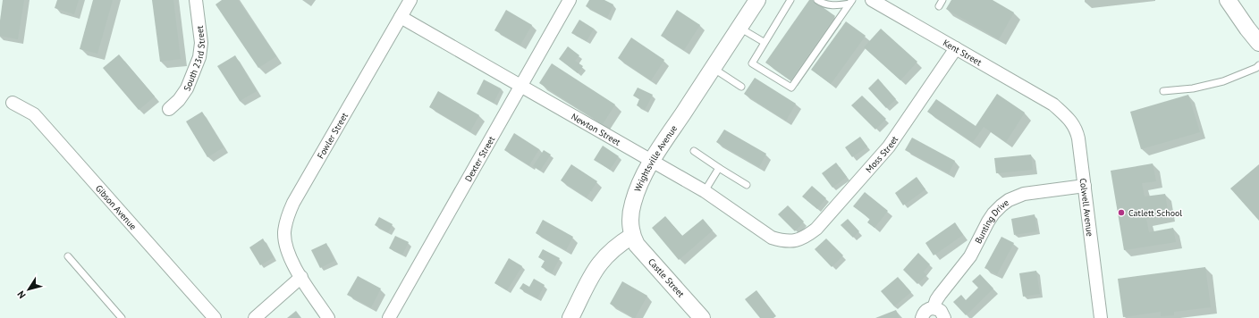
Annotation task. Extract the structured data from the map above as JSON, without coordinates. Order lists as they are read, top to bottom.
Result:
{
  "streets": {
    "street": [
      "Kent Street",
      "South 23rd Street",
      "Newton Street",
      "Fowler Street",
      "Moss Street",
      "Dexter Street",
      "Wrightsville Avenue",
      "Gibson Avenue",
      "Colwell Avenue",
      "Bunting Drive",
      "Castle Street"
    ]
  },
  "crossings": [
    ["Kent Street", "Moss Street"],
    ["Kent Street", "Colwell Avenue"],
    ["Newton Street", "Fowler Street"],
    ["Newton Street", "Moss Street"],
    ["Newton Street", "Dexter Street"],
    ["Newton Street", "Wrightsville Avenue"],
    ["Wrightsville Avenue", "Castle Street"],
    ["Colwell Avenue", "Bunting Drive"]
  ],
  "places": ["Catlett School"],
  "north": "bottom left"
}
